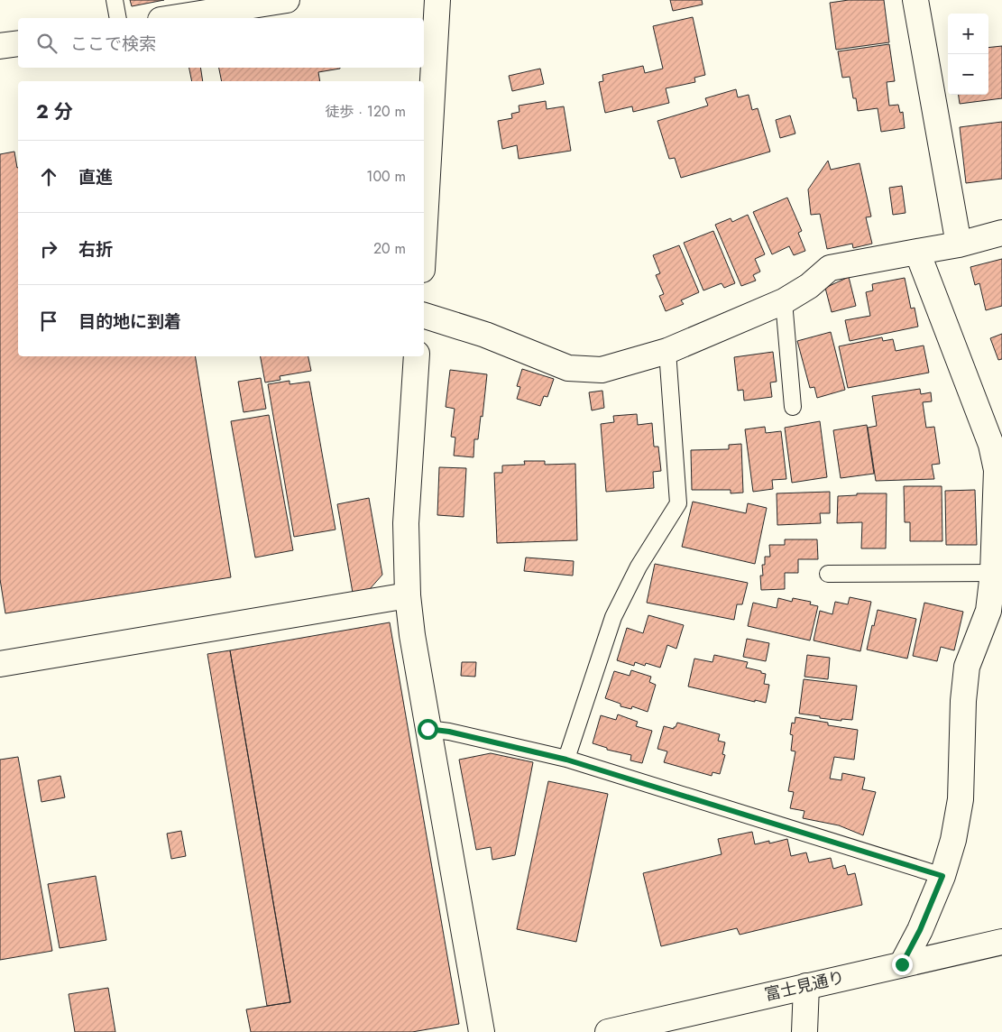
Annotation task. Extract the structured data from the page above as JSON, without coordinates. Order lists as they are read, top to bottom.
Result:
{
  "streets": {
    "street": ["富士見通り"]
  },
  "page": {
    "map_buttons": ["+", "−"],
    "search": "ここで検索",
    "heading": ["2 分", "徒歩 · 120 m"],
    "list": [
      ["直進", "100 m"],
      ["右折", "20 m"],
      "目的地に到着"
    ]
  }
}
